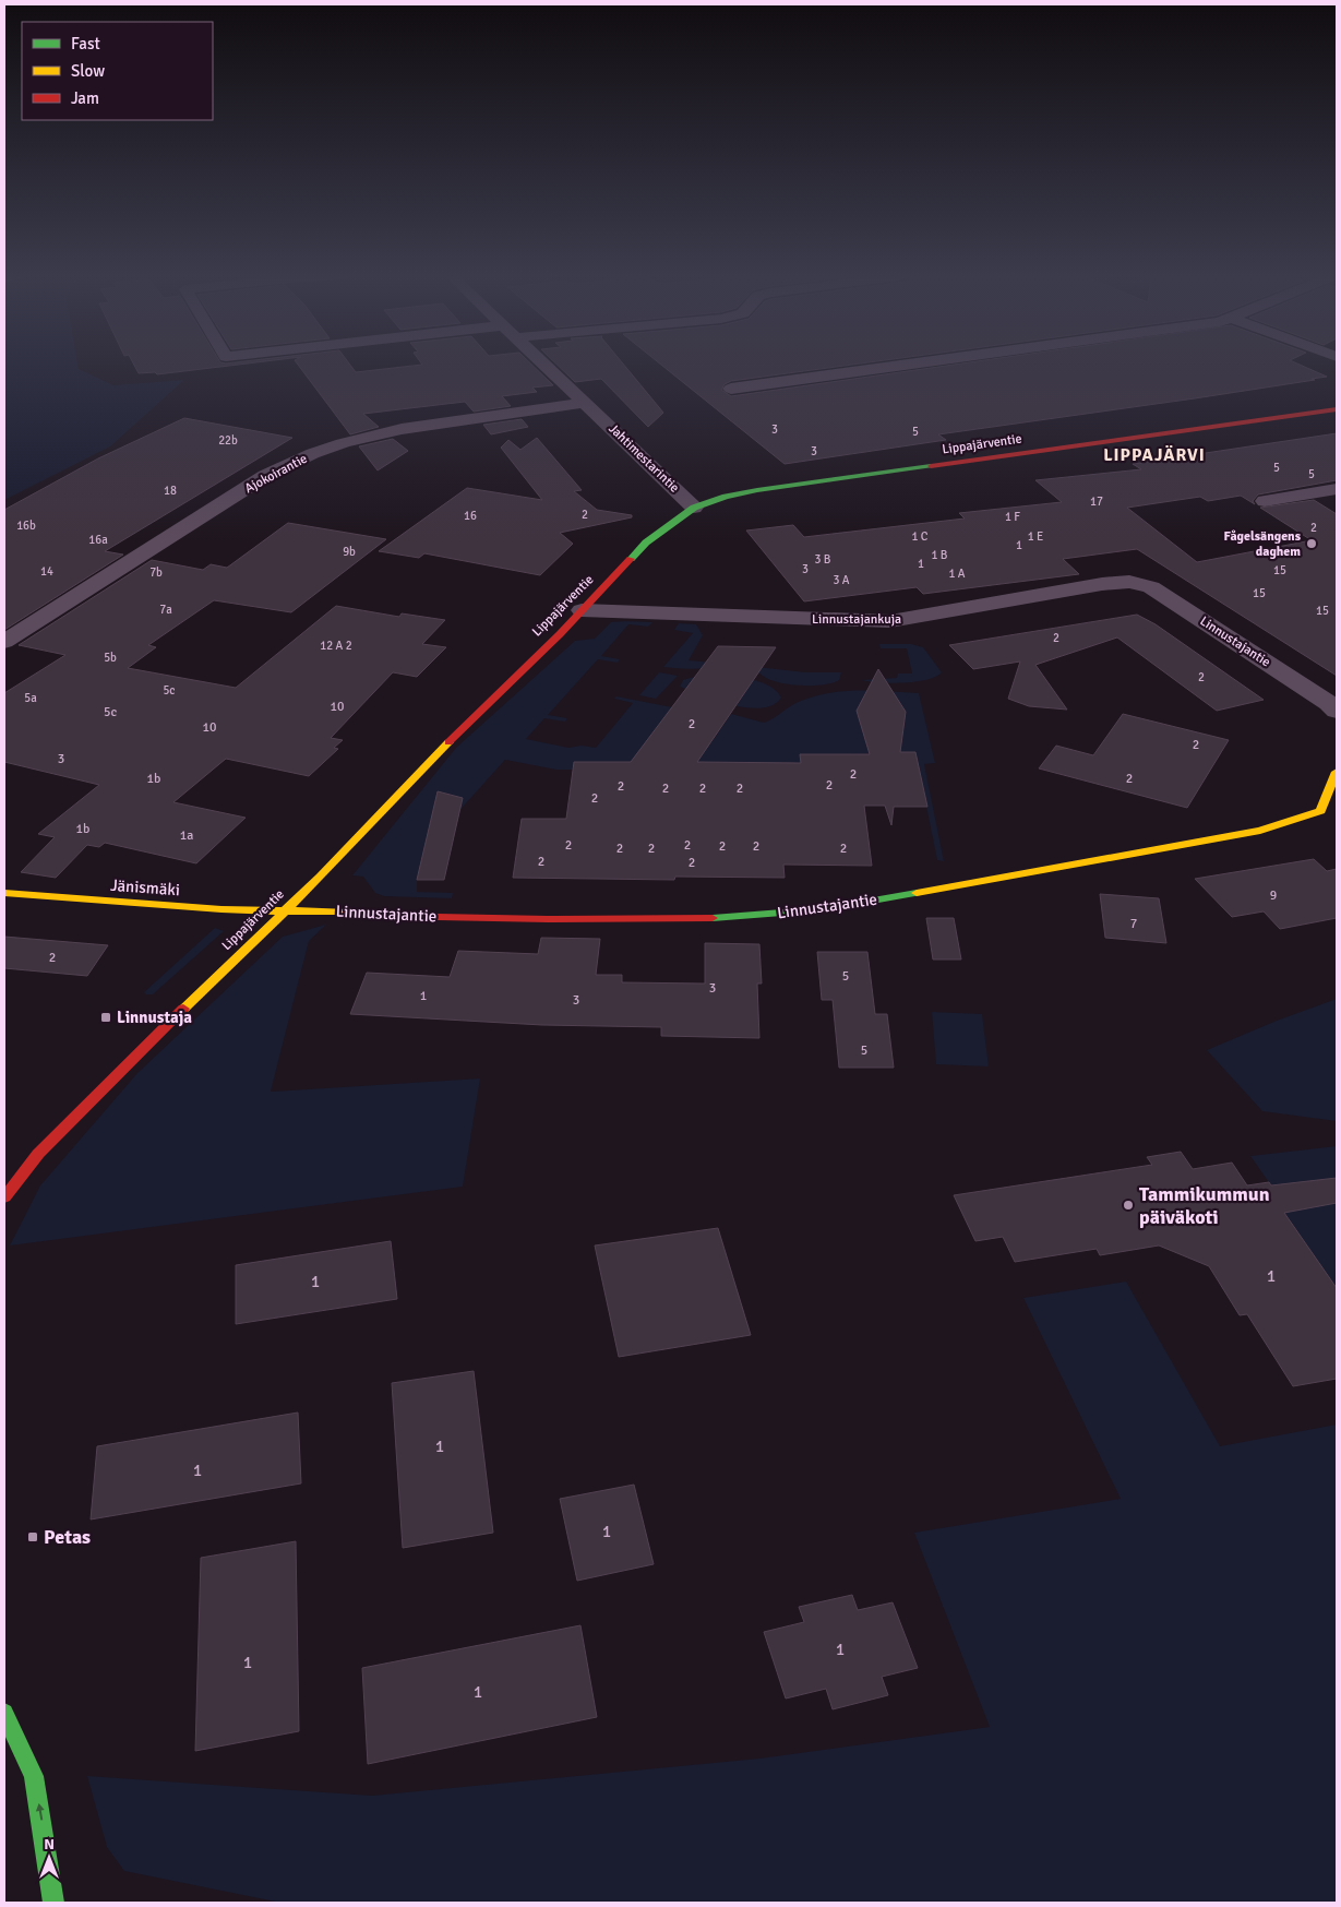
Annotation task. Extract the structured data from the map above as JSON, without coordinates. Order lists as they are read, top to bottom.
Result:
{
  "streets": {
    "main road": ["Lippajärventie", "Linnustajantie", "Jänismäki"],
    "street": ["Jahtimestarintie", "Ajokoirantie", "Linnustajankuja"]
  },
  "crossings": [
    ["Lippajärventie", "Jahtimestarintie"],
    ["Lippajärventie", "Linnustajankuja"],
    ["Lippajärventie", "Linnustajantie"],
    ["Lippajärventie", "Jänismäki"],
    ["Jahtimestarintie", "Ajokoirantie"],
    ["Linnustajankuja", "Linnustajantie"],
    ["Linnustajantie", "Jänismäki"]
  ],
  "districts": ["LIPPAJÄRVI"],
  "places": {
    "other": ["Fågelsängens daghem", "Tammikummun päiväkoti"],
    "transit": ["Linnustaja", "Petas"]
  },
  "house_numbers": [
    "3",
    "5",
    "22b",
    "3",
    "5",
    "5",
    "18",
    "17",
    "2",
    "16",
    "1 F",
    "16b",
    "2",
    "1 C",
    "1 E",
    "16a",
    "1",
    "9b",
    "1 B",
    "3 B",
    "1",
    "3",
    "15",
    "14",
    "7b",
    "1 A",
    "3 A",
    "15",
    "7a",
    "15",
    "2",
    "12 A 2",
    "5b",
    "2",
    "5c",
    "5a",
    "10",
    "5c",
    "2",
    "10",
    "2",
    "3",
    "2",
    "1b",
    "2",
    "2",
    "2",
    "2",
    "2",
    "2",
    "2",
    "1b",
    "1a",
    "2",
    "2",
    "2",
    "2",
    "2",
    "2",
    "2",
    "2",
    "2",
    "9",
    "7",
    "2",
    "5",
    "3",
    "1",
    "3",
    "5",
    "1",
    "1",
    "1",
    "1",
    "1",
    "1",
    "1",
    "1"
  ],
  "legend": ["Fast", "Slow", "Jam"],
  "north": "top"
}
